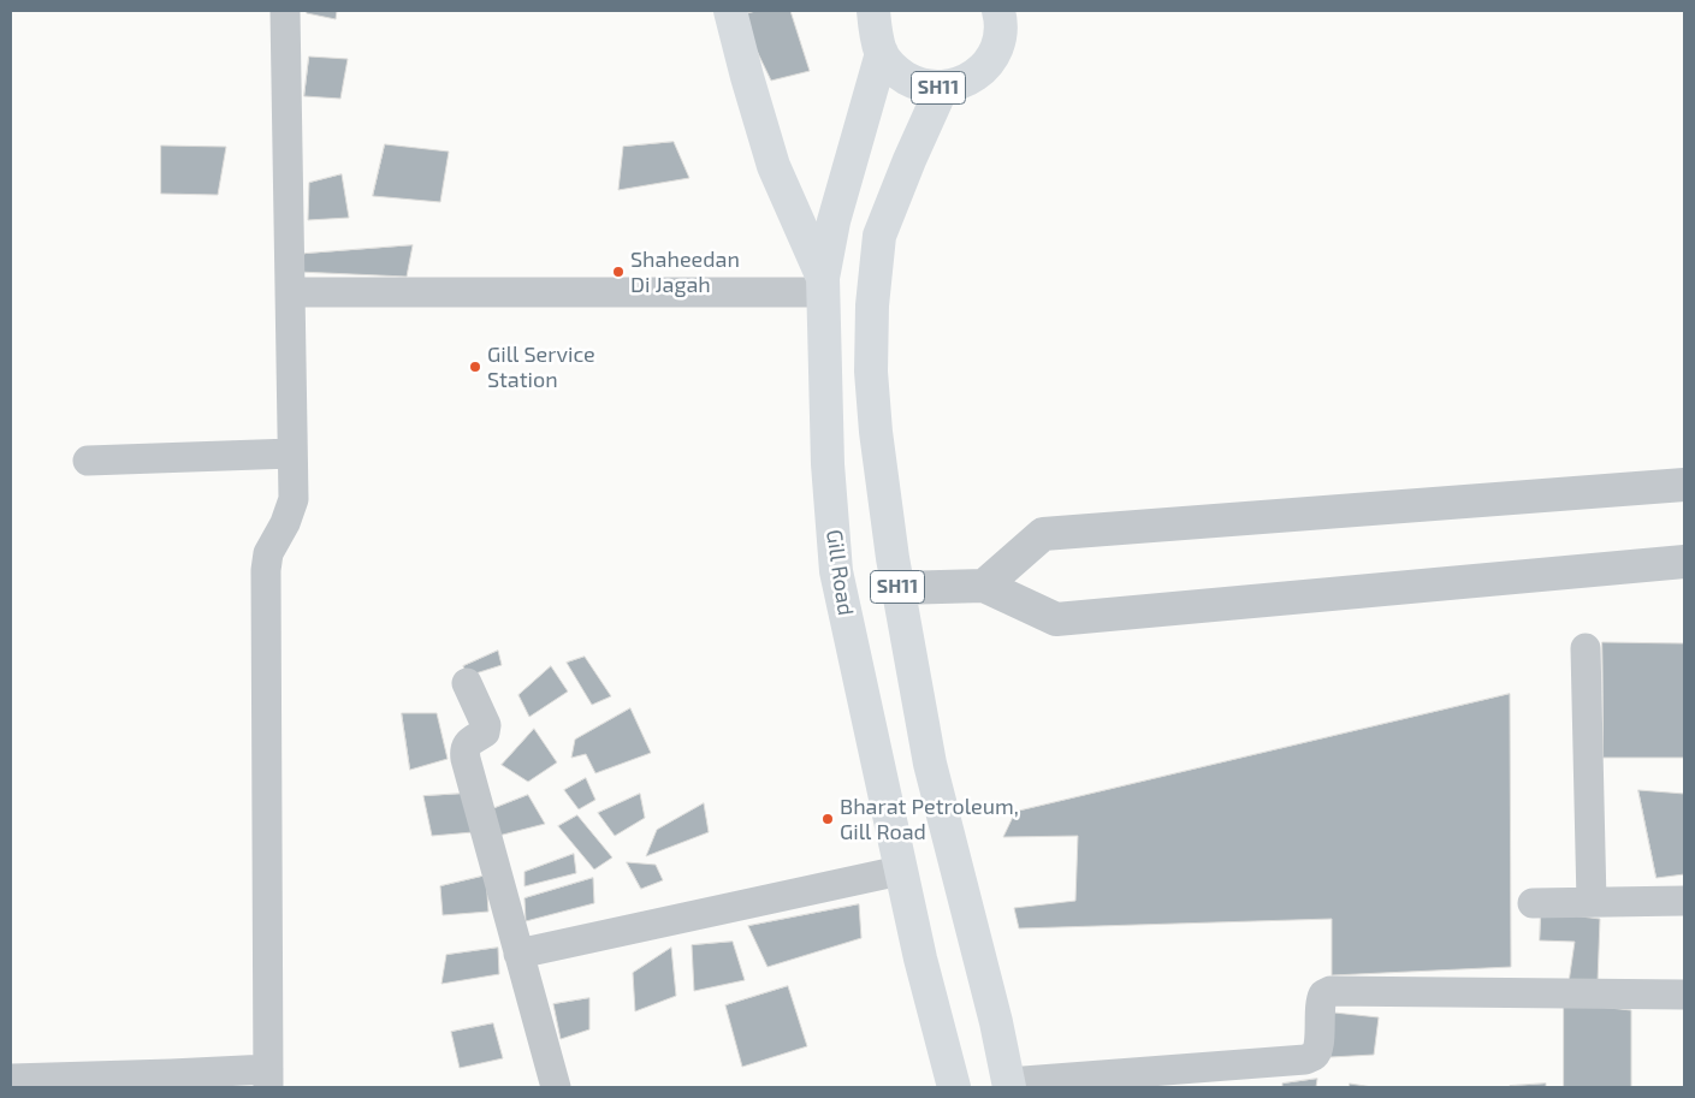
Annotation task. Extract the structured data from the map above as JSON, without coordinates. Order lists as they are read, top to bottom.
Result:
{
  "streets": {
    "main road": ["SH11", "Gill Road"]
  },
  "crossings": [
    ["SH11", "Gill Road"]
  ],
  "places": ["Shaheedan Di Jagah", "Gill Service Station", "Bharat Petroleum, Gill Road"]
}
